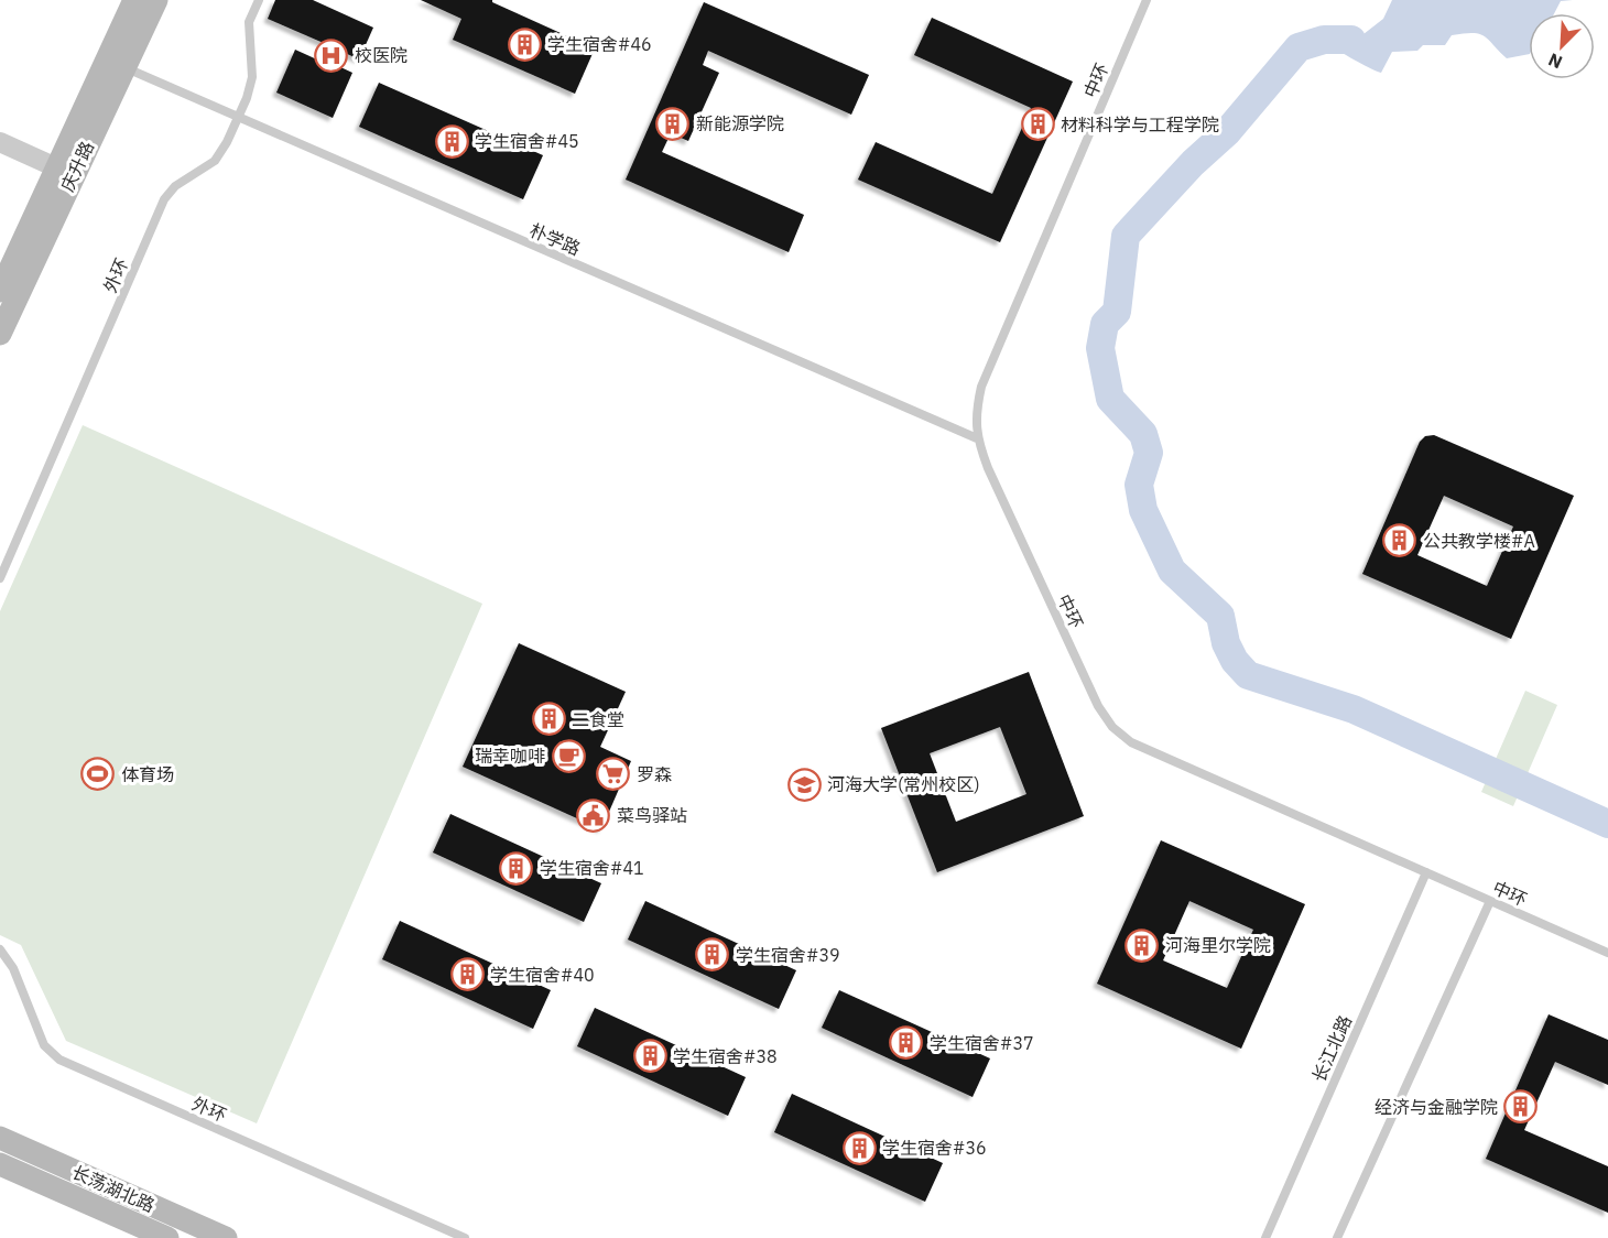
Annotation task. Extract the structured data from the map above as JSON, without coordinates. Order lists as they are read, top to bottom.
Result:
{
  "streets": {
    "main road": ["庆升路", "长荡湖北路"],
    "lane": [
      "中环",
      "朴学路",
      "外环",
      "长江北路"
    ]
  },
  "crossings": [
    ["中环", "朴学路"],
    ["中环", "长江北路"],
    ["庆升路", "朴学路"],
    ["朴学路", "外环"]
  ],
  "places": {
    "building": [
      "学生宿舍#46",
      "新能源学院",
      "材料科学与工程学院",
      "学生宿舍#45",
      "公共教学楼#A",
      "二食堂",
      "学生宿舍#41",
      "河海里尔学院",
      "学生宿舍#39",
      "学生宿舍#40",
      "学生宿舍#37",
      "学生宿舍#38",
      "经济与金融学院",
      "学生宿舍#36"
    ],
    "hospital": ["校医院"],
    "cafe": ["瑞幸咖啡"],
    "sports": ["体育场"],
    "supermarket": ["罗森"],
    "school or university": ["河海大学(常州校区)"],
    "public building": ["菜鸟驿站"]
  },
  "north": "bottom left"
}
